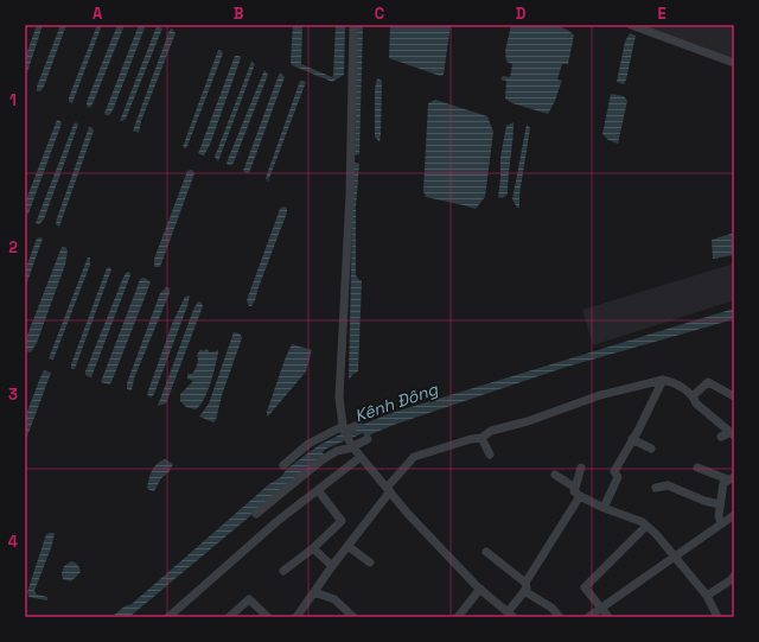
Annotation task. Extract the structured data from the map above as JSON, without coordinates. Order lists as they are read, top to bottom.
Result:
{
  "water": ["Kênh Đông"],
  "grid": {
    "columns": [
      "A",
      "B",
      "C",
      "D",
      "E"
    ],
    "rows": [
      "1",
      "2",
      "3",
      "4"
    ]
  }
}
